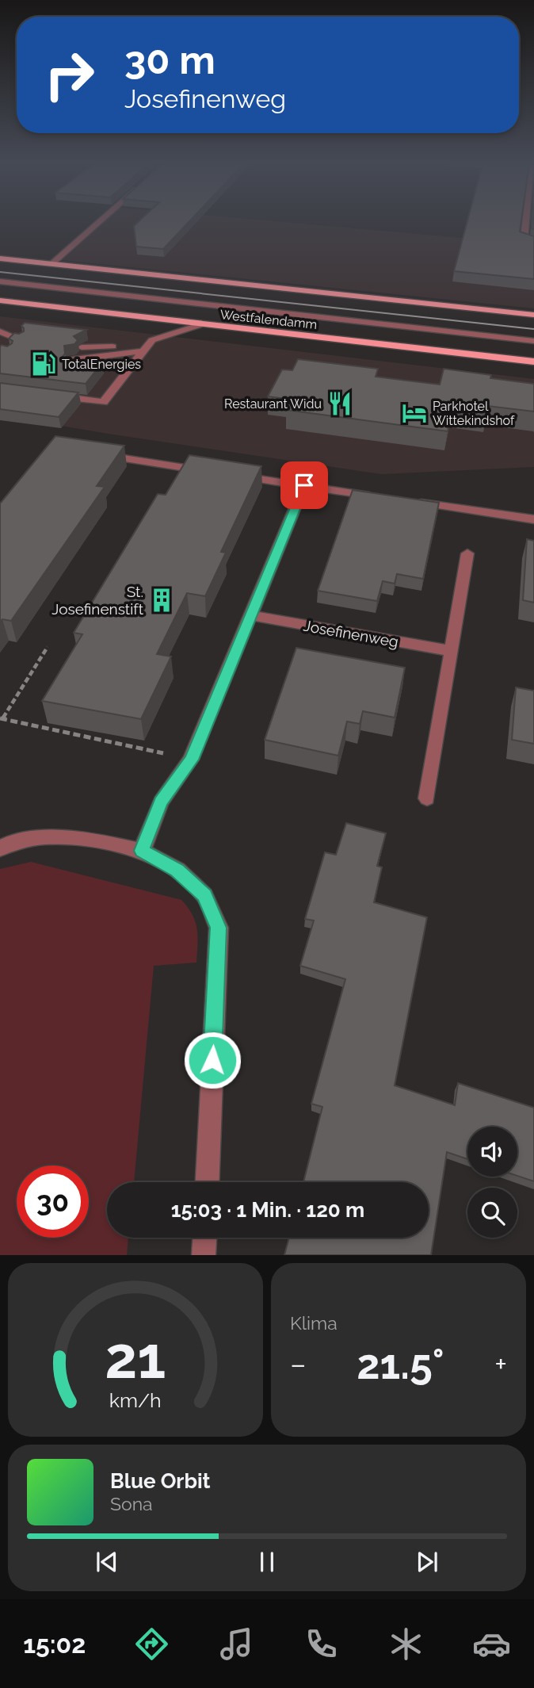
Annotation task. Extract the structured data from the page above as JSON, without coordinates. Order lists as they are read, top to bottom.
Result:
{
  "streets": {
    "main road": ["Westfalendamm"],
    "street": ["Josefinenweg"]
  },
  "places": {
    "fuel station": ["TotalEnergies"],
    "restaurant": ["Restaurant Widu"],
    "hotel": ["Parkhotel Wittekindshof"],
    "building": ["St. Josefinenstift"]
  },
  "page": {
    "turn": ["30 m", "Josefinenweg"],
    "limit": "30",
    "trip": "15:03 · 1 Min. · 120 m",
    "tile": "Klima",
    "heat": ["−", "21.5°", "+"],
    "song": ["Blue Orbit", "Sona"],
    "tabs": "15:02",
    "gauge": ["21", "km/h"]
  }
}
